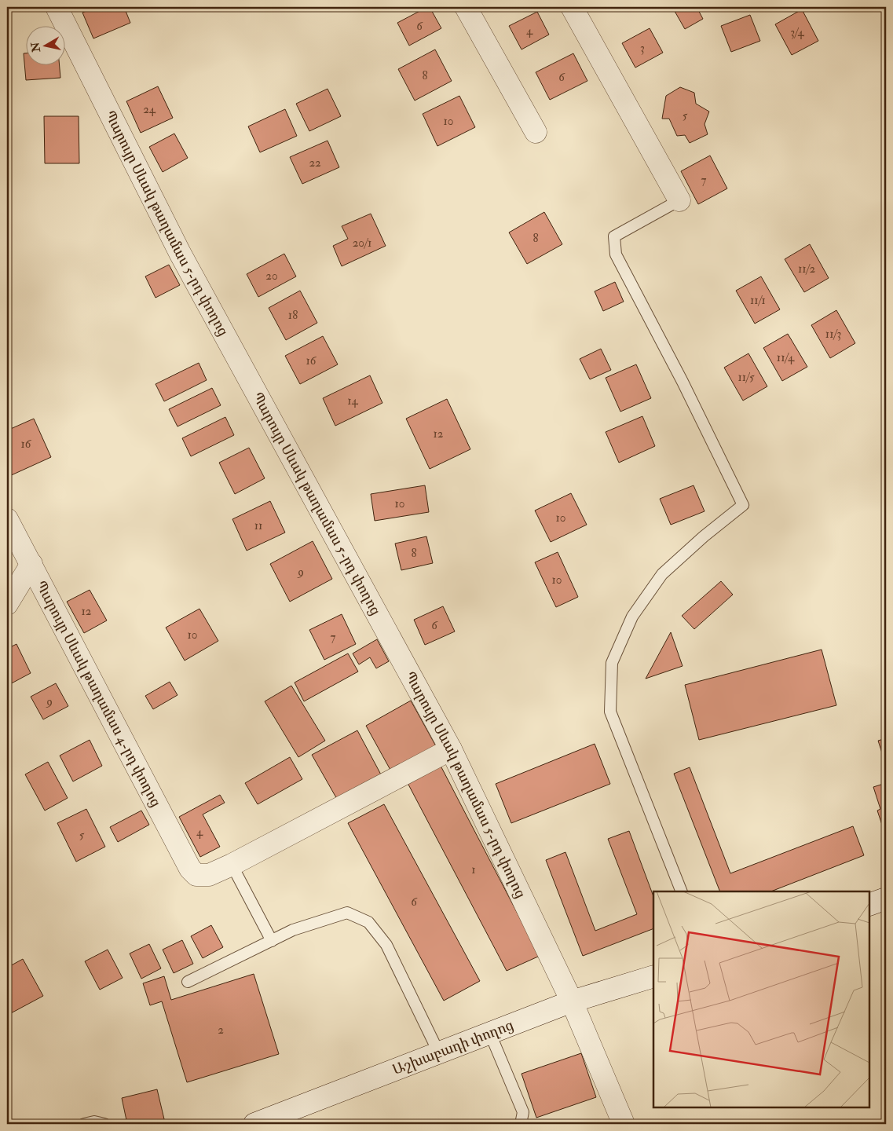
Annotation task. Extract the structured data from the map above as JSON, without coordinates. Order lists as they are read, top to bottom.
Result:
{
  "streets": {
    "street": ["Պարույր Սևակ թաղամաս 5-րդ փողոց", "Պարույր Սևակ թաղամաս 4-րդ փողոց", "Աշխաբադի փողոց"]
  },
  "crossings": [
    ["Պարույր Սևակ թաղամաս 5-րդ փողոց", "Աշխաբադի փողոց"]
  ],
  "house_numbers": [
    "6",
    "4",
    "3/4",
    "3",
    "8",
    "6",
    "24",
    "5",
    "10",
    "22",
    "7",
    "8",
    "20/1",
    "11/2",
    "20",
    "11/1",
    "18",
    "11/3",
    "11/4",
    "16",
    "11/5",
    "14",
    "12",
    "16",
    "10",
    "10",
    "11",
    "8",
    "9",
    "10",
    "12",
    "6",
    "10",
    "7",
    "9",
    "4",
    "5",
    "1",
    "6",
    "2"
  ],
  "north": "left"
}
